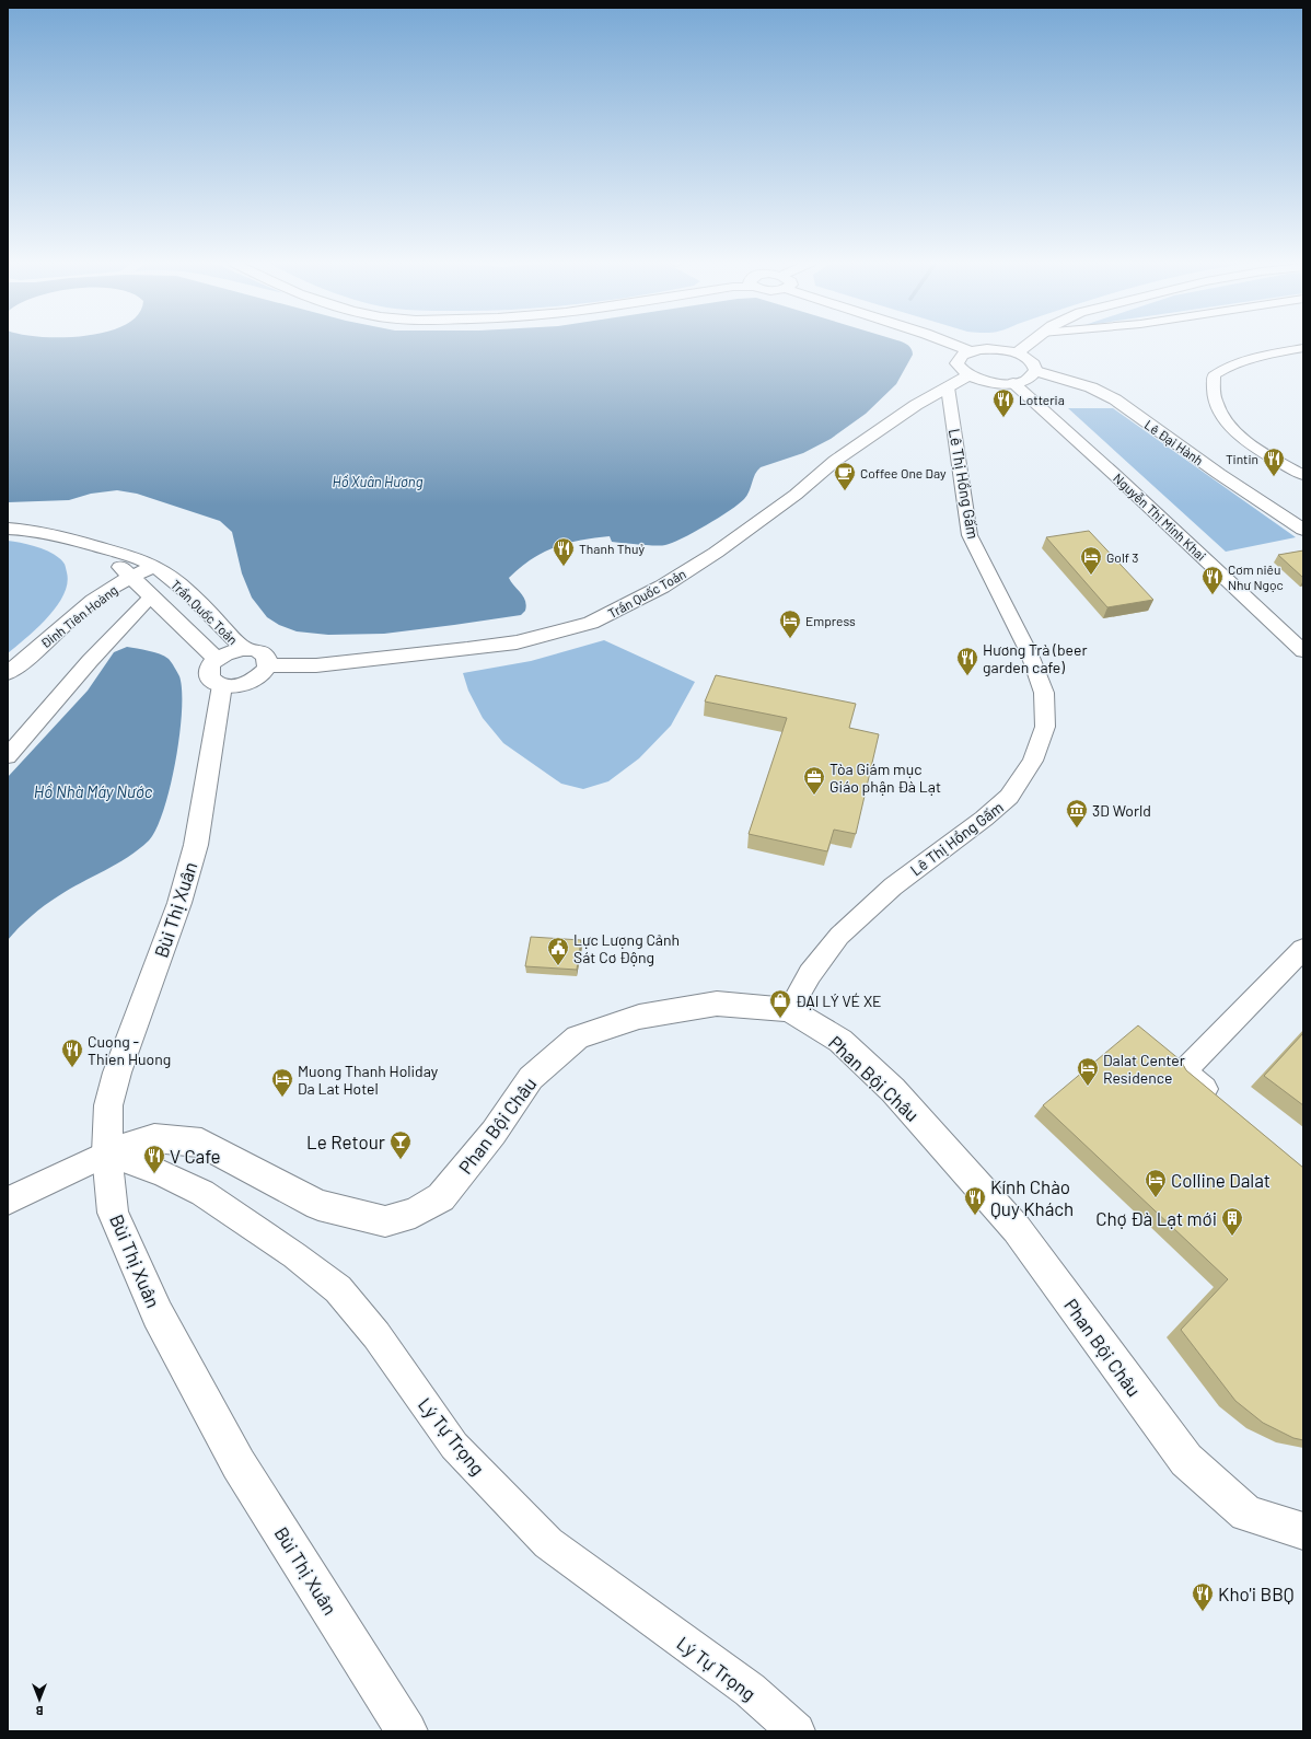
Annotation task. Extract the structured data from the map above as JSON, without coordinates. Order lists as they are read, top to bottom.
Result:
{
  "streets": {
    "main road": [
      "Lê Đại Hành",
      "Trần Quốc Toản",
      "Đinh Tiên Hoàng",
      "Bùi Thị Xuân",
      "Phan Bội Châu"
    ],
    "street": ["Lê Thị Hồng Gấm", "Nguyễn Thị Minh Khai", "Lý Tự Trọng"]
  },
  "crossings": [
    ["Lê Thị Hồng Gấm", "Trần Quốc Toản"],
    ["Lê Thị Hồng Gấm", "Phan Bội Châu"],
    ["Trần Quốc Toản", "Đinh Tiên Hoàng"],
    ["Trần Quốc Toản", "Bùi Thị Xuân"],
    ["Bùi Thị Xuân", "Phan Bội Châu"],
    ["Bùi Thị Xuân", "Lý Tự Trọng"],
    ["Phan Bội Châu", "Lý Tự Trọng"]
  ],
  "water": ["Hồ Xuân Hương", "Hồ Nhà Máy Nước"],
  "places": {
    "restaurant": [
      "Lotteria",
      "Tintin",
      "Thanh Thuỷ",
      "Cơm niêu Như Ngọc",
      "Hương Trà (beer garden cafe)",
      "Cuong - Thien Huong",
      "V Cafe",
      "Kính Chào Quy Khách",
      "Kho'i BBQ"
    ],
    "cafe": ["Coffee One Day"],
    "hotel": [
      "Golf 3",
      "Empress",
      "Dalat Center Residence",
      "Muong Thanh Holiday Da Lat Hotel",
      "Colline Dalat"
    ],
    "office": ["Tòa Giám mục Giáo phận Đà Lạt"],
    "museum": ["3D World"],
    "public building": ["Lực Lượng Cảnh Sát Cơ Động"],
    "shop": ["ĐẠI LÝ VÉ XE"],
    "bar": ["Le Retour"],
    "building": ["Chợ Đà Lạt mới"]
  },
  "north": "bottom"
}
